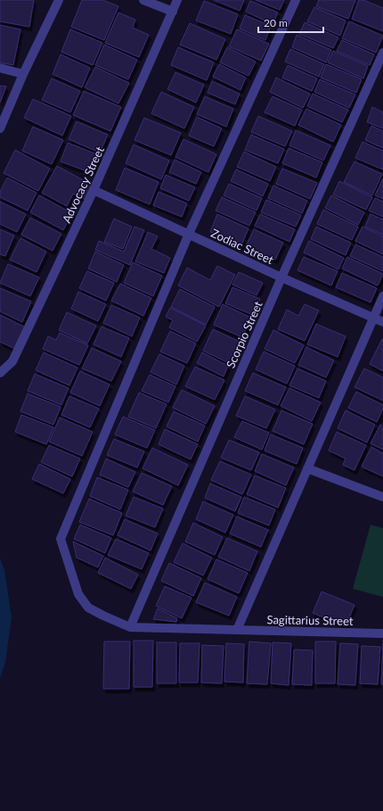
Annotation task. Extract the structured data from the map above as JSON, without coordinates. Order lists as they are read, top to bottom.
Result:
{
  "streets": {
    "street": [
      "Advocacy Street",
      "Zodiac Street",
      "Scorpio Street",
      "Sagittarius Street"
    ]
  },
  "crossings": [
    ["Advocacy Street", "Zodiac Street"],
    ["Zodiac Street", "Scorpio Street"],
    ["Scorpio Street", "Sagittarius Street"]
  ],
  "scale_bar": "20 m"
}
